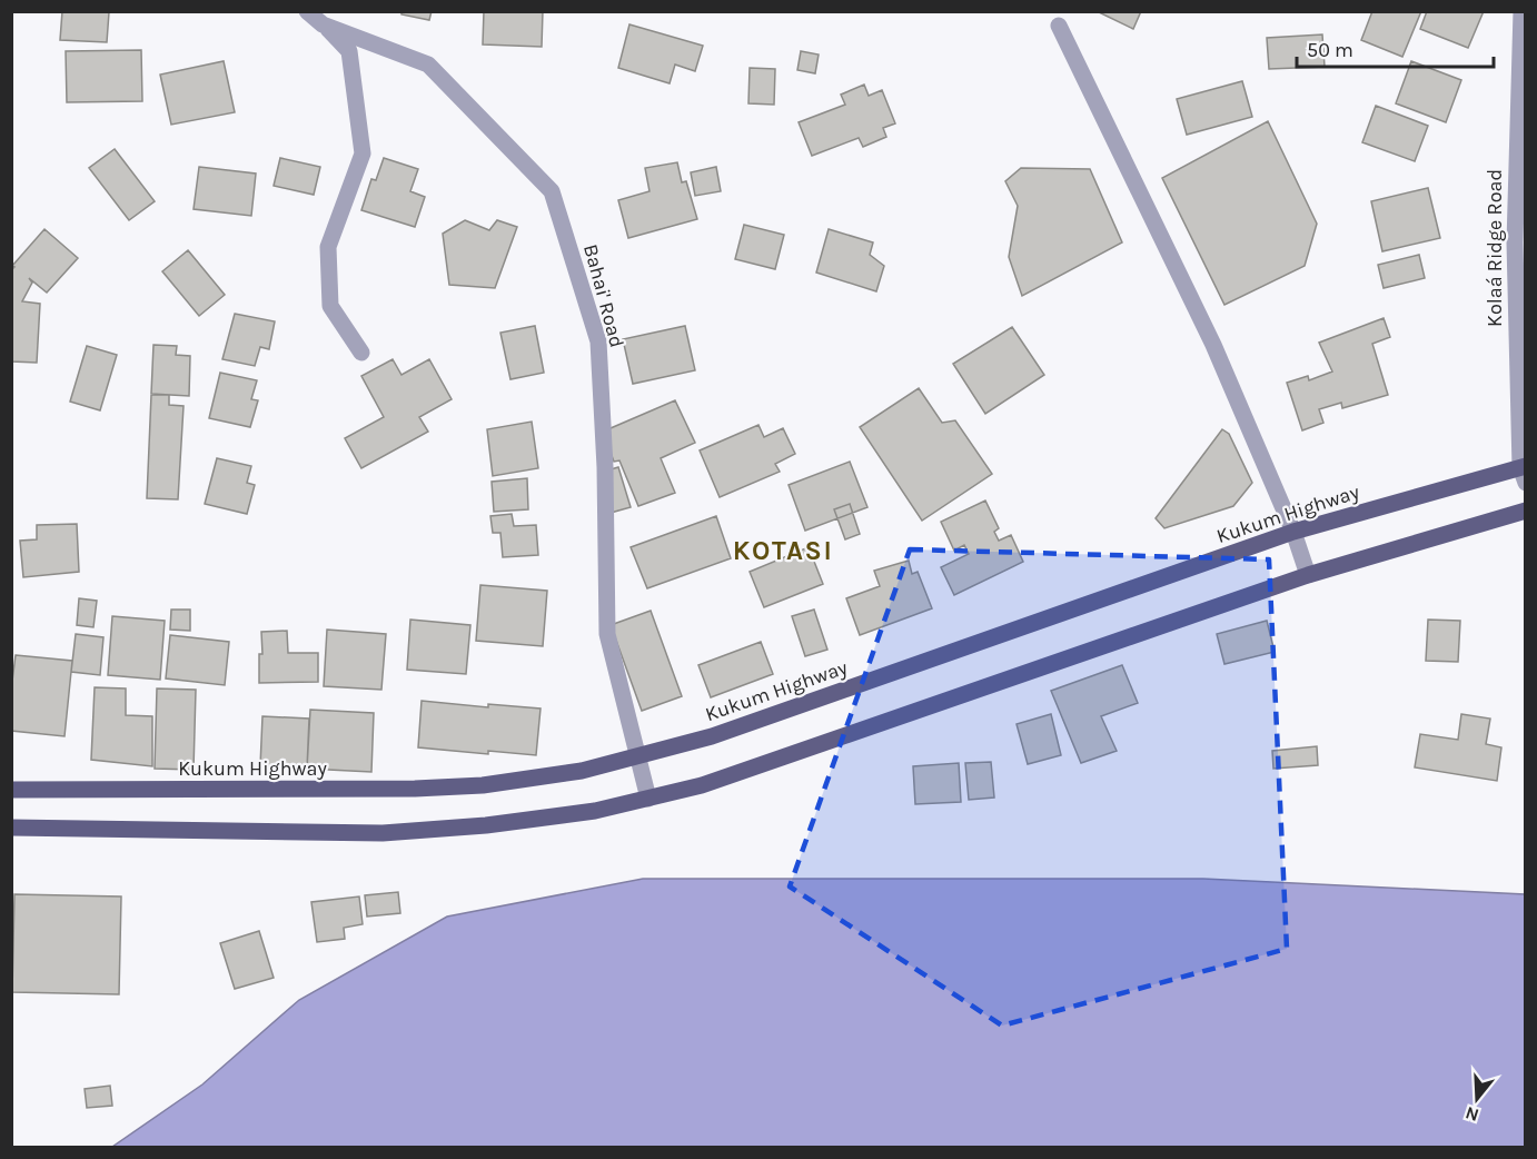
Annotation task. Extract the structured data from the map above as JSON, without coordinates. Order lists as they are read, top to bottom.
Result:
{
  "streets": {
    "main road": ["Kukum Highway"],
    "street": ["Kolaá Ridge Road", "Bahai' Road"]
  },
  "crossings": [
    ["Kolaá Ridge Road", "Kukum Highway"],
    ["Bahai' Road", "Kukum Highway"]
  ],
  "districts": ["KOTASI"],
  "scale_bar": "50 m",
  "north": "bottom"
}
